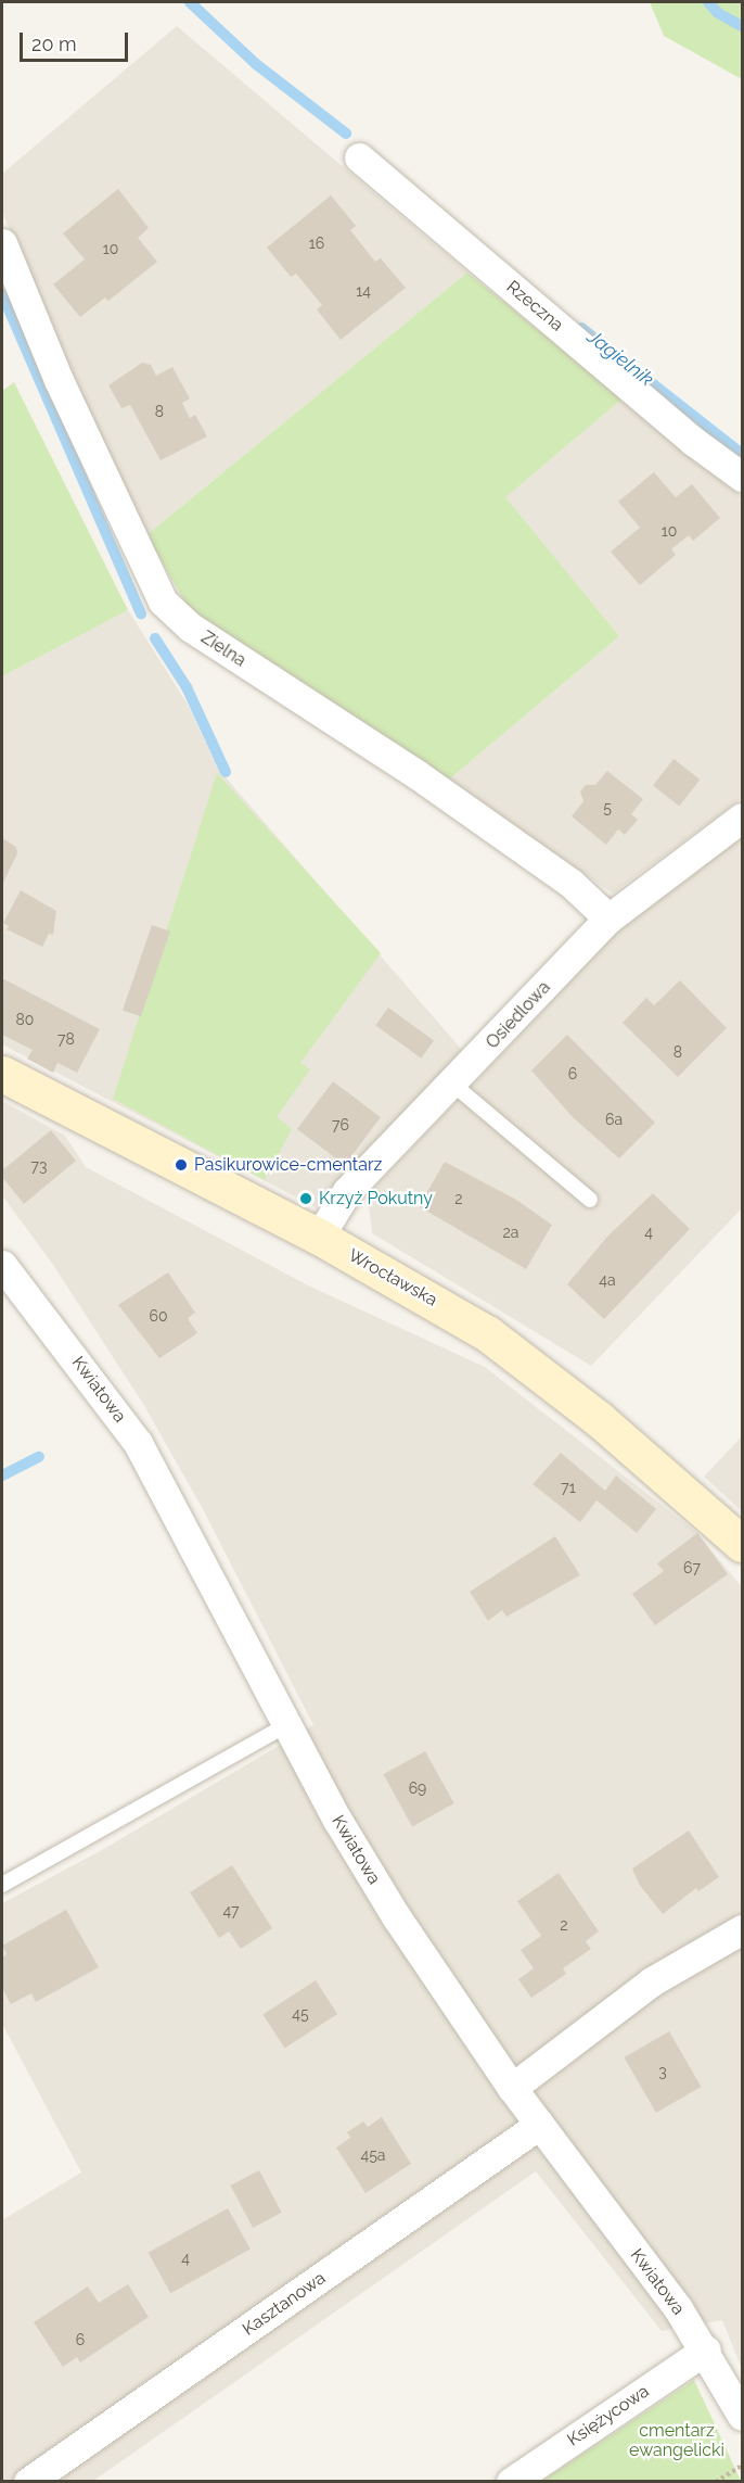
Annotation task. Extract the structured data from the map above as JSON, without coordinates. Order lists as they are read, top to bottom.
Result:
{
  "streets": {
    "street": [
      "Rzeczna",
      "Zielna",
      "Osiedlowa",
      "Wrocławska",
      "Kwiatowa",
      "Kasztanowa",
      "Księżycowa"
    ]
  },
  "crossings": [
    ["Zielna", "Osiedlowa"],
    ["Osiedlowa", "Wrocławska"],
    ["Kwiatowa", "Kasztanowa"],
    ["Kwiatowa", "Księżycowa"]
  ],
  "water": ["Jagielnik"],
  "parks": ["cmentarz ewangelicki"],
  "places": ["Pasikurowice-cmentarz", "Krzyż Pokutny"],
  "house_numbers": [
    "16",
    "10",
    "14",
    "8",
    "10",
    "5",
    "80",
    "78",
    "8",
    "6",
    "6a",
    "76",
    "73",
    "2",
    "2a",
    "4",
    "4a",
    "60",
    "71",
    "67",
    "69",
    "47",
    "2",
    "45",
    "3",
    "45a",
    "4",
    "6"
  ],
  "scale_bar": "20 m"
}
